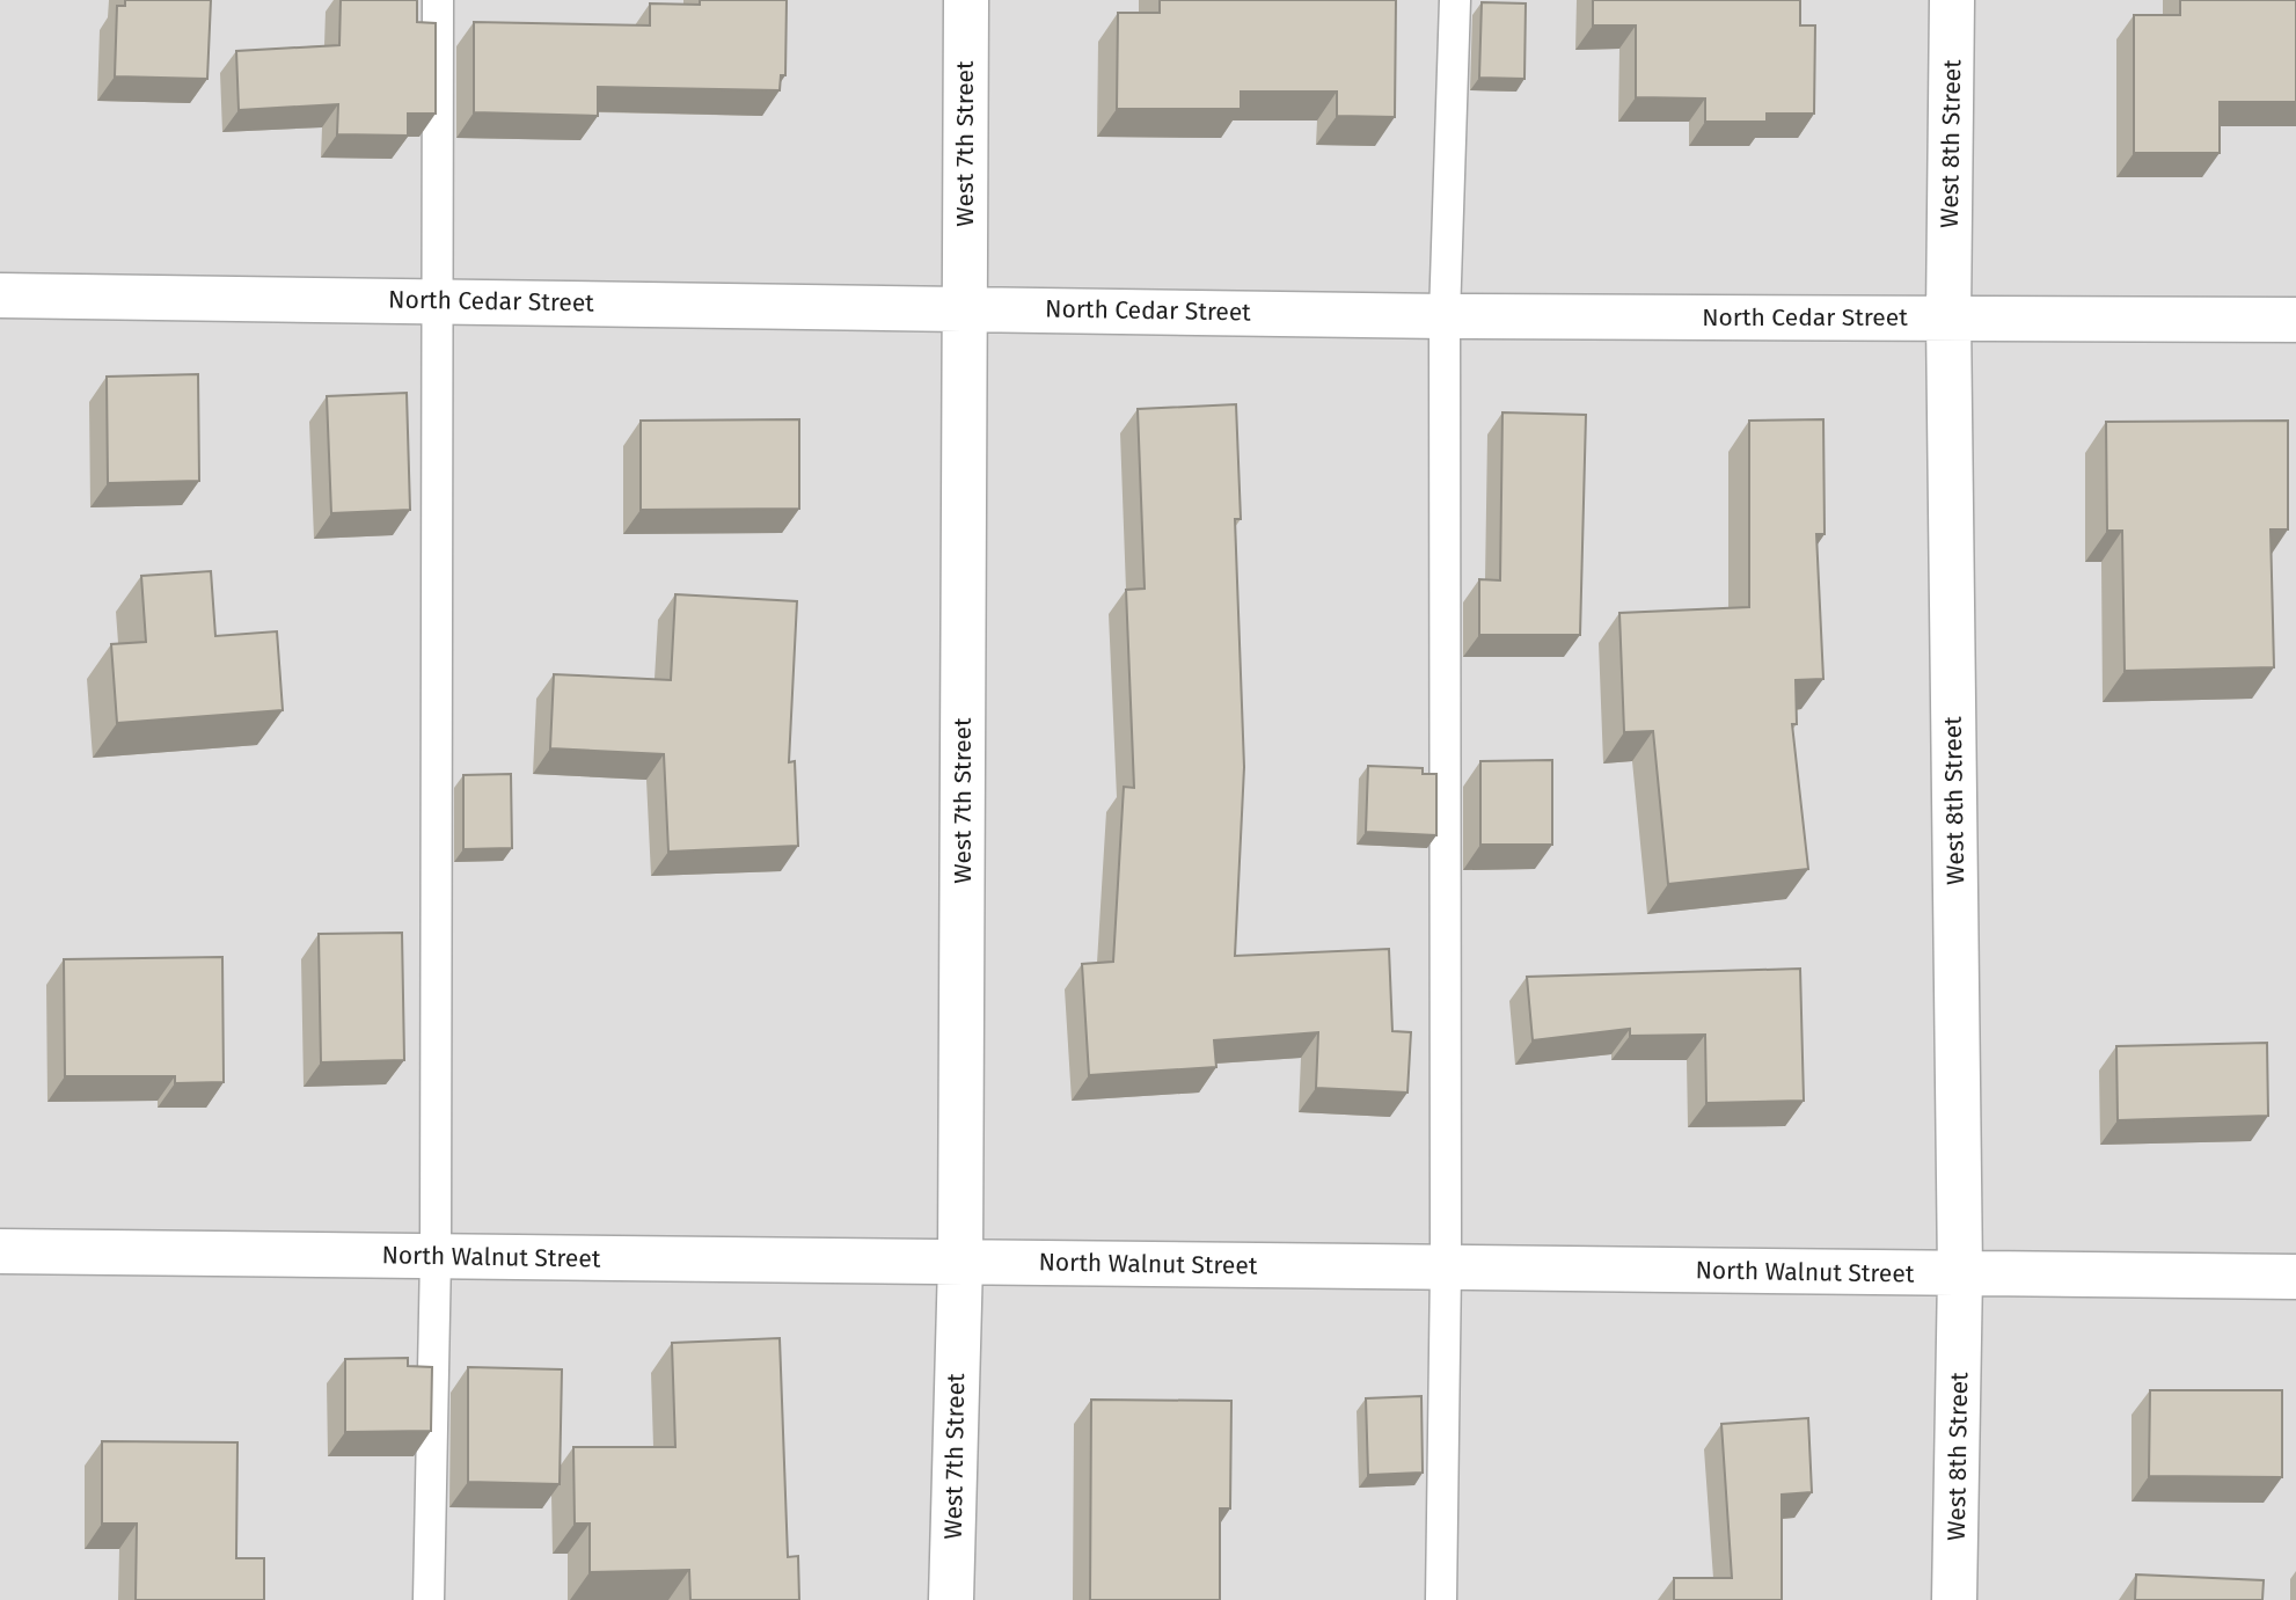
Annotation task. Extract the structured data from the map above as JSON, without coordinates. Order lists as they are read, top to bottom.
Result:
{
  "streets": {
    "street": [
      "West 7th Street",
      "West 8th Street",
      "North Cedar Street",
      "North Walnut Street"
    ]
  },
  "crossings": [
    ["West 7th Street", "North Cedar Street"],
    ["West 7th Street", "North Walnut Street"],
    ["West 8th Street", "North Cedar Street"],
    ["West 8th Street", "North Walnut Street"]
  ]
}
